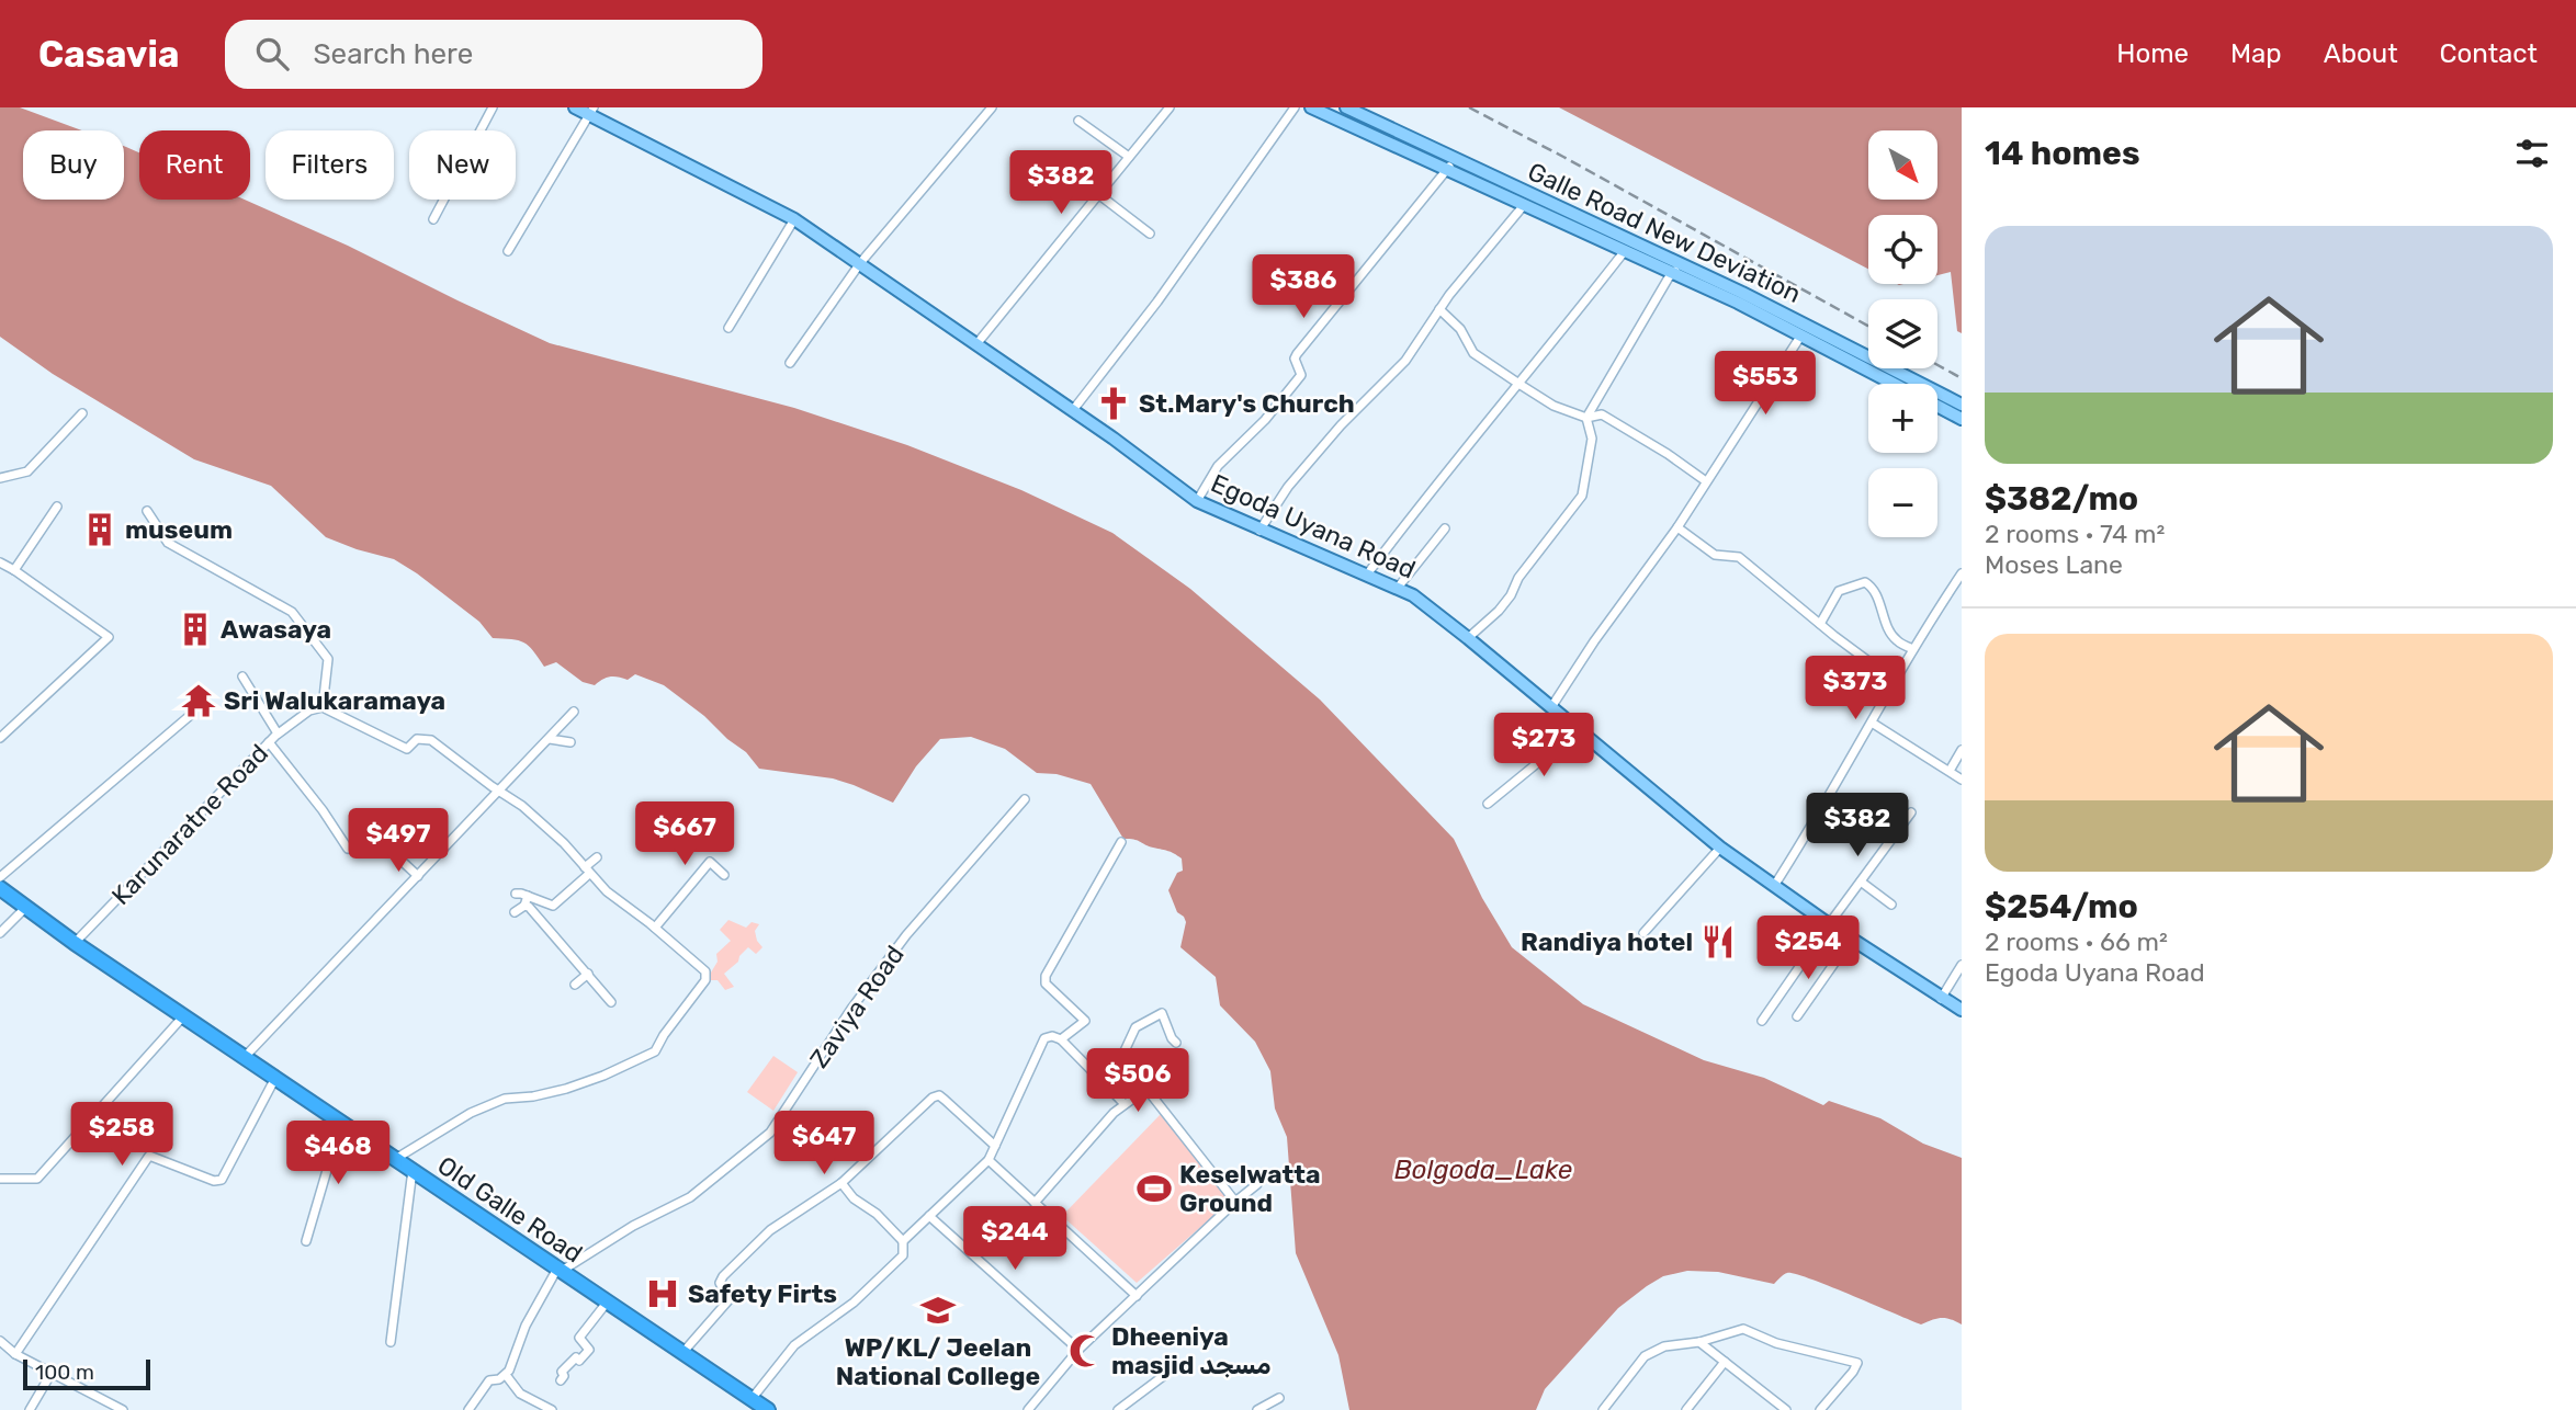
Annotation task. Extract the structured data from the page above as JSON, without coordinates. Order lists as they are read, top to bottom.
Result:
{
  "streets": {
    "highway": ["Old Galle Road"],
    "main road": ["Galle Road New Deviation", "Egoda Uyana Road"],
    "street": ["Karunaratne Road", "Zaviya Road"]
  },
  "crossings": [
    ["Karunaratne Road", "Old Galle Road"],
    ["Zaviya Road", "Old Galle Road"]
  ],
  "water": ["Bolgoda_Lake"],
  "places": {
    "church": ["St.Mary's Church"],
    "building": ["museum", "Awasaya"],
    "temple": ["Sri Walukaramaya"],
    "restaurant": ["Randiya hotel"],
    "sports": ["Keselwatta Ground"],
    "hospital": ["Safety Firts"],
    "school or university": ["WP/KL/ Jeelan National College"],
    "mosque": ["Dheeniya masjid مسجد"]
  },
  "scale_bar": "100 m",
  "north": "bottom right",
  "page": {
    "header": "Casavia",
    "search": "Search here",
    "nav": [
      "Home",
      "Map",
      "About",
      "Contact"
    ],
    "heading": "14 homes",
    "map_buttons": ["+", "−"],
    "chip": [
      "Buy",
      "Rent",
      "Filters",
      "New"
    ],
    "price": [
      "$382",
      "$386",
      "$553",
      "$373",
      "$273",
      "$382",
      "$667",
      "$497",
      "$254",
      "$506",
      "$258",
      "$647",
      "$468",
      "$244"
    ],
    "list": [
      {
        "name": "$382/mo",
        "note": "2 rooms · 74 m² · Moses Lane"
      },
      {
        "name": "$254/mo",
        "note": "2 rooms · 66 m² · Egoda Uyana Road"
      }
    ],
    "scale": "100 m"
  }
}
